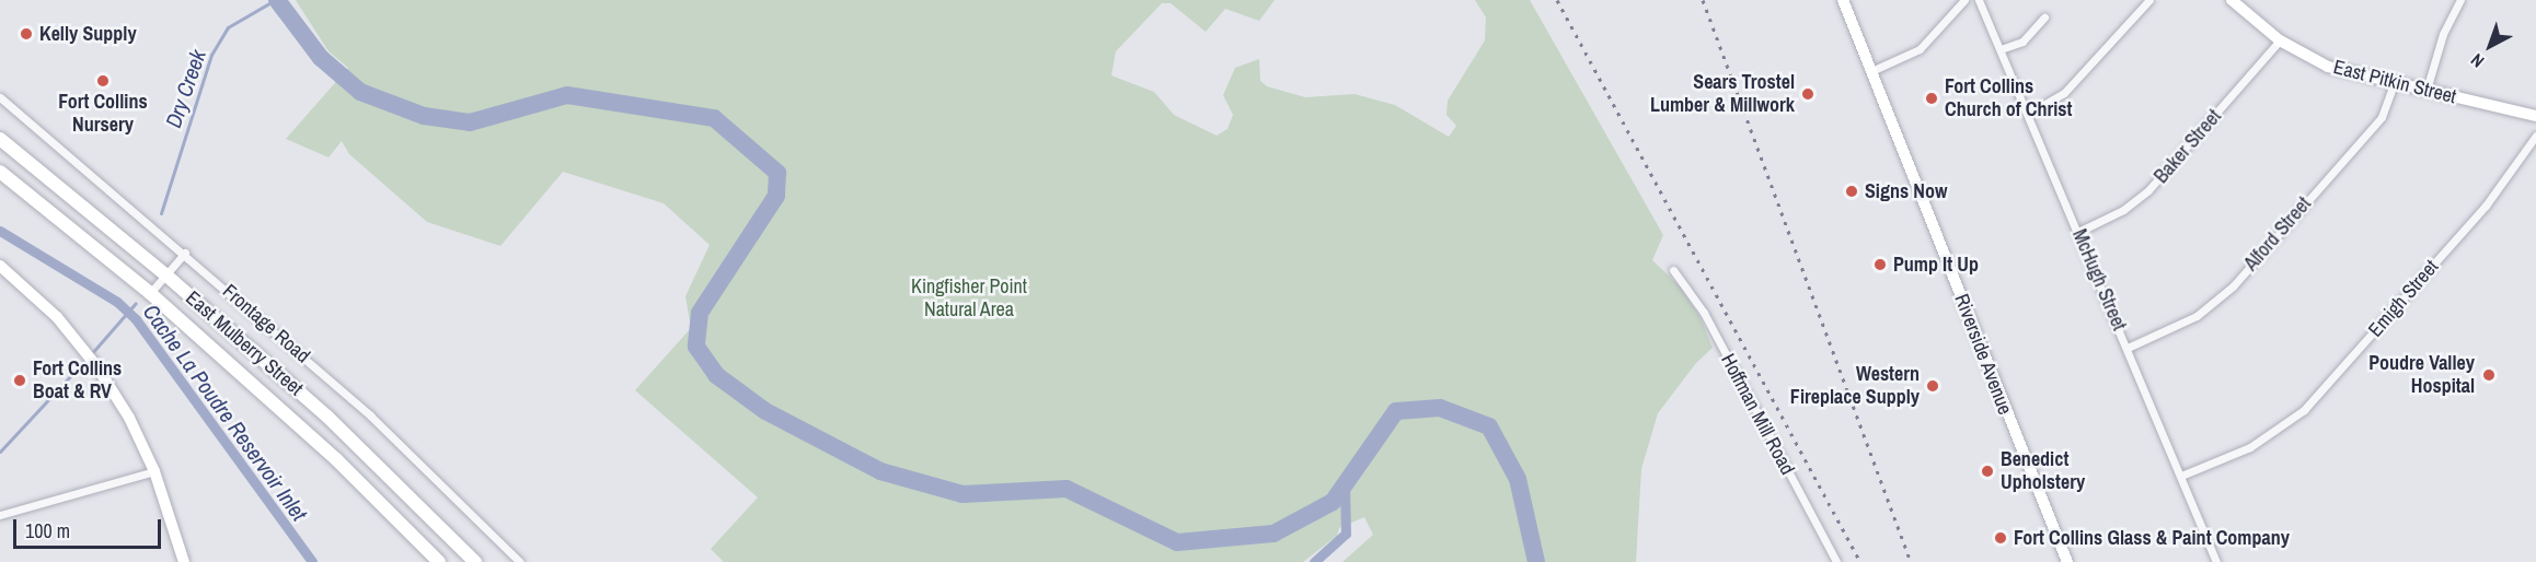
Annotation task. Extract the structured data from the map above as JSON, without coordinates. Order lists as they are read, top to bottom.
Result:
{
  "streets": {
    "highway": ["East Mulberry Street"],
    "street": [
      "East Pitkin Street",
      "Baker Street",
      "Alford Street",
      "McHugh Street",
      "Emigh Street",
      "Frontage Road",
      "Riverside Avenue",
      "Hoffman Mill Road"
    ]
  },
  "crossings": [
    ["East Pitkin Street", "Baker Street"],
    ["East Pitkin Street", "Alford Street"],
    ["Baker Street", "McHugh Street"],
    ["Alford Street", "McHugh Street"],
    ["McHugh Street", "Emigh Street"]
  ],
  "water": ["Dry Creek", "Cache La Poudre Reservoir Inlet"],
  "parks": ["Kingfisher Point Natural Area"],
  "places": [
    "Kelly Supply",
    "Fort Collins Nursery",
    "Sears Trostel Lumber & Millwork",
    "Fort Collins Church of Christ",
    "Signs Now",
    "Pump It Up",
    "Poudre Valley Hospital",
    "Fort Collins Boat & RV",
    "Western Fireplace Supply",
    "Benedict Upholstery",
    "Fort Collins Glass & Paint Company"
  ],
  "scale_bar": "100 m",
  "north": "bottom left"
}
